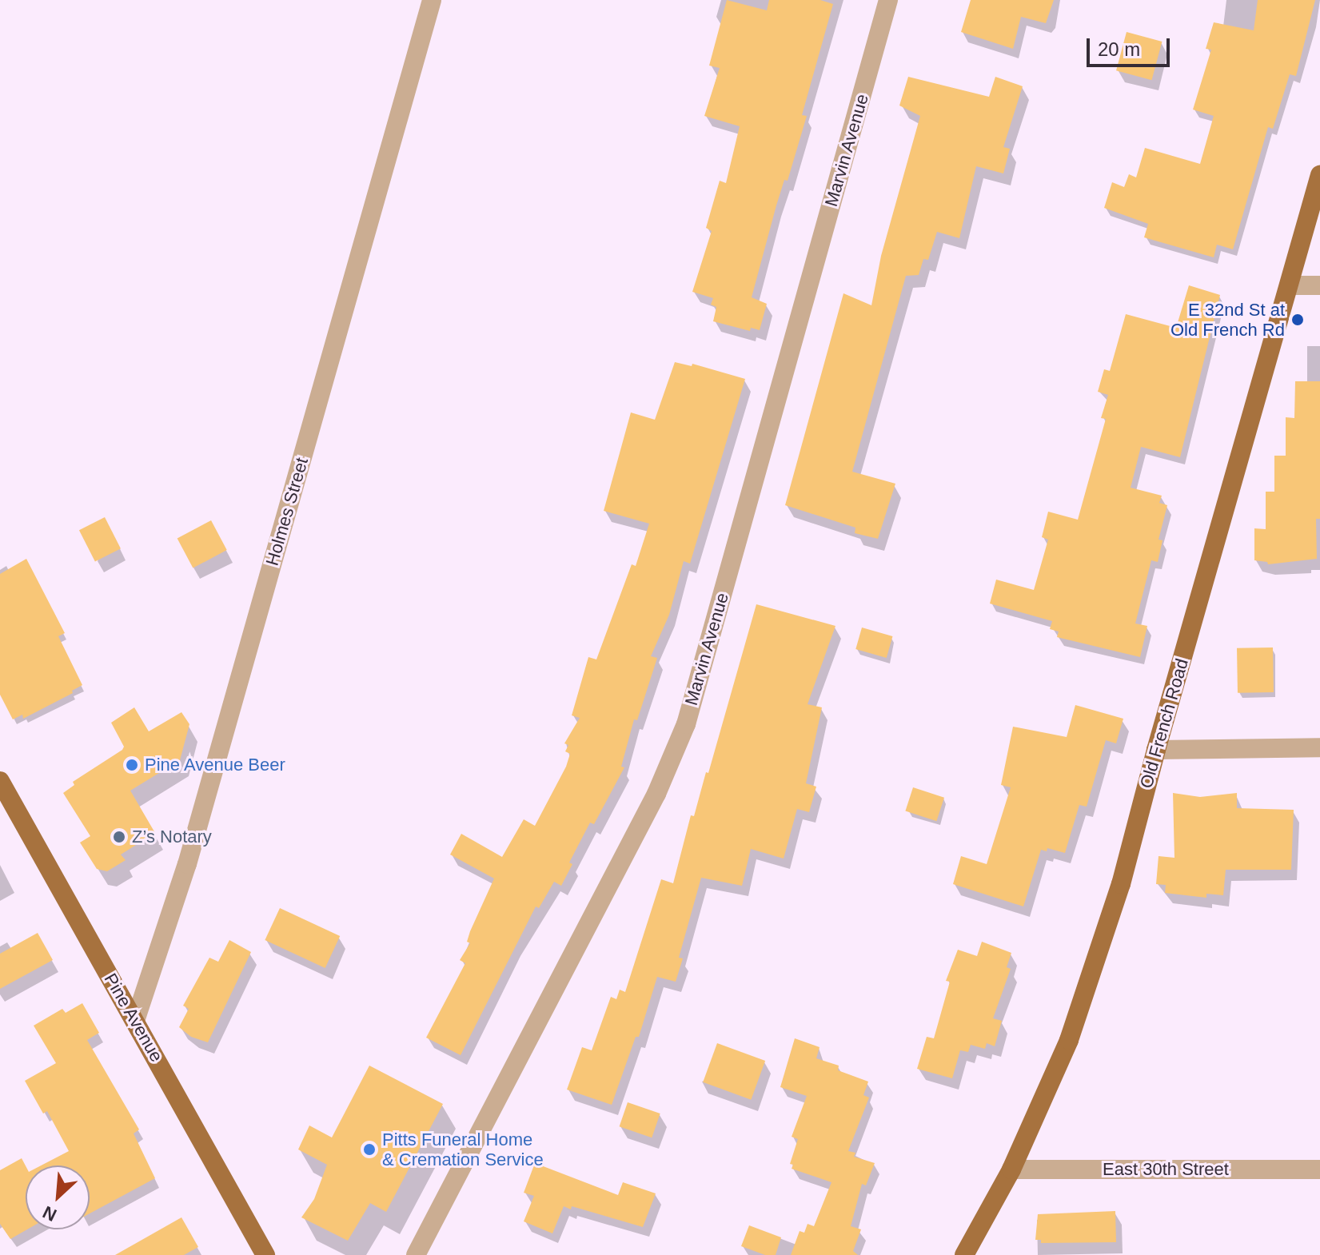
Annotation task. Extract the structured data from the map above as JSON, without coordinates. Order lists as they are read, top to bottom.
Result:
{
  "streets": {
    "main road": ["Old French Road", "Pine Avenue"],
    "street": ["Marvin Avenue", "Holmes Street", "East 30th Street"]
  },
  "crossings": [
    ["Holmes Street", "Pine Avenue"],
    ["Old French Road", "East 30th Street"]
  ],
  "places": [
    "E 32nd St at Old French Rd",
    "Pine Avenue Beer",
    "Z’s Notary",
    "Pitts Funeral Home & Cremation Service"
  ],
  "scale_bar": "20 m",
  "north": "bottom left"
}
